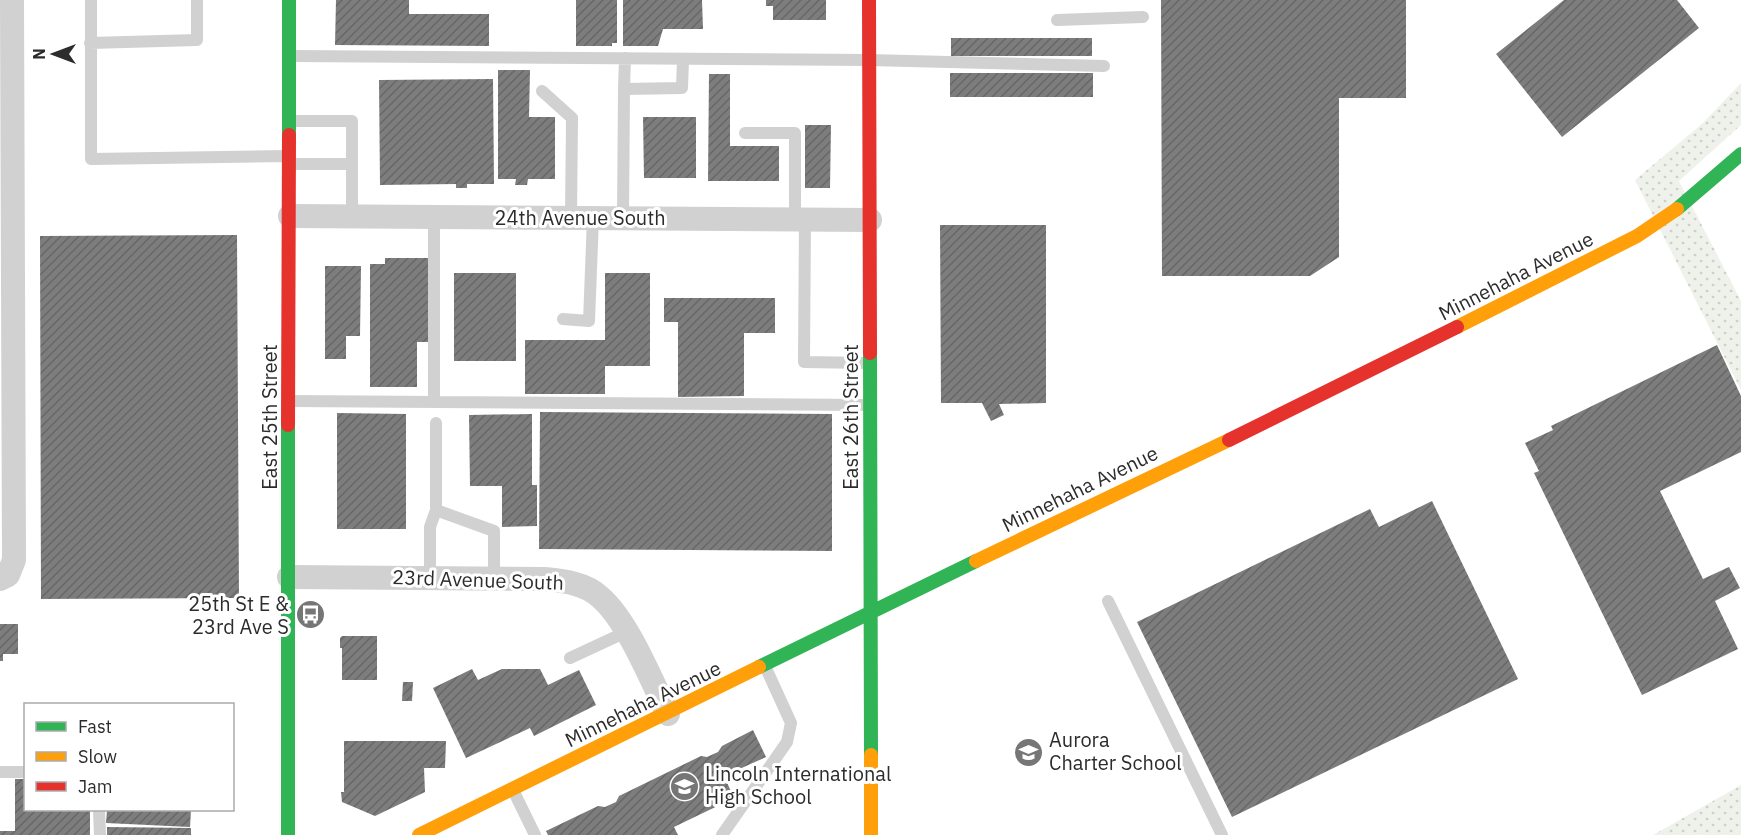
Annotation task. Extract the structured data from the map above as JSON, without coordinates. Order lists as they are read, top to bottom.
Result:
{
  "streets": {
    "street": [
      "24th Avenue South",
      "Minnehaha Avenue",
      "East 25th Street",
      "East 26th Street",
      "23rd Avenue South"
    ]
  },
  "crossings": [
    ["24th Avenue South", "East 25th Street"],
    ["24th Avenue South", "East 26th Street"],
    ["Minnehaha Avenue", "East 26th Street"],
    ["Minnehaha Avenue", "23rd Avenue South"],
    ["East 25th Street", "23rd Avenue South"]
  ],
  "places": {
    "bus stop": ["25th St E & 23rd Ave S"],
    "school or university": ["Aurora Charter School", "Lincoln International High School"]
  },
  "legend": ["Fast", "Slow", "Jam"],
  "north": "left"
}
